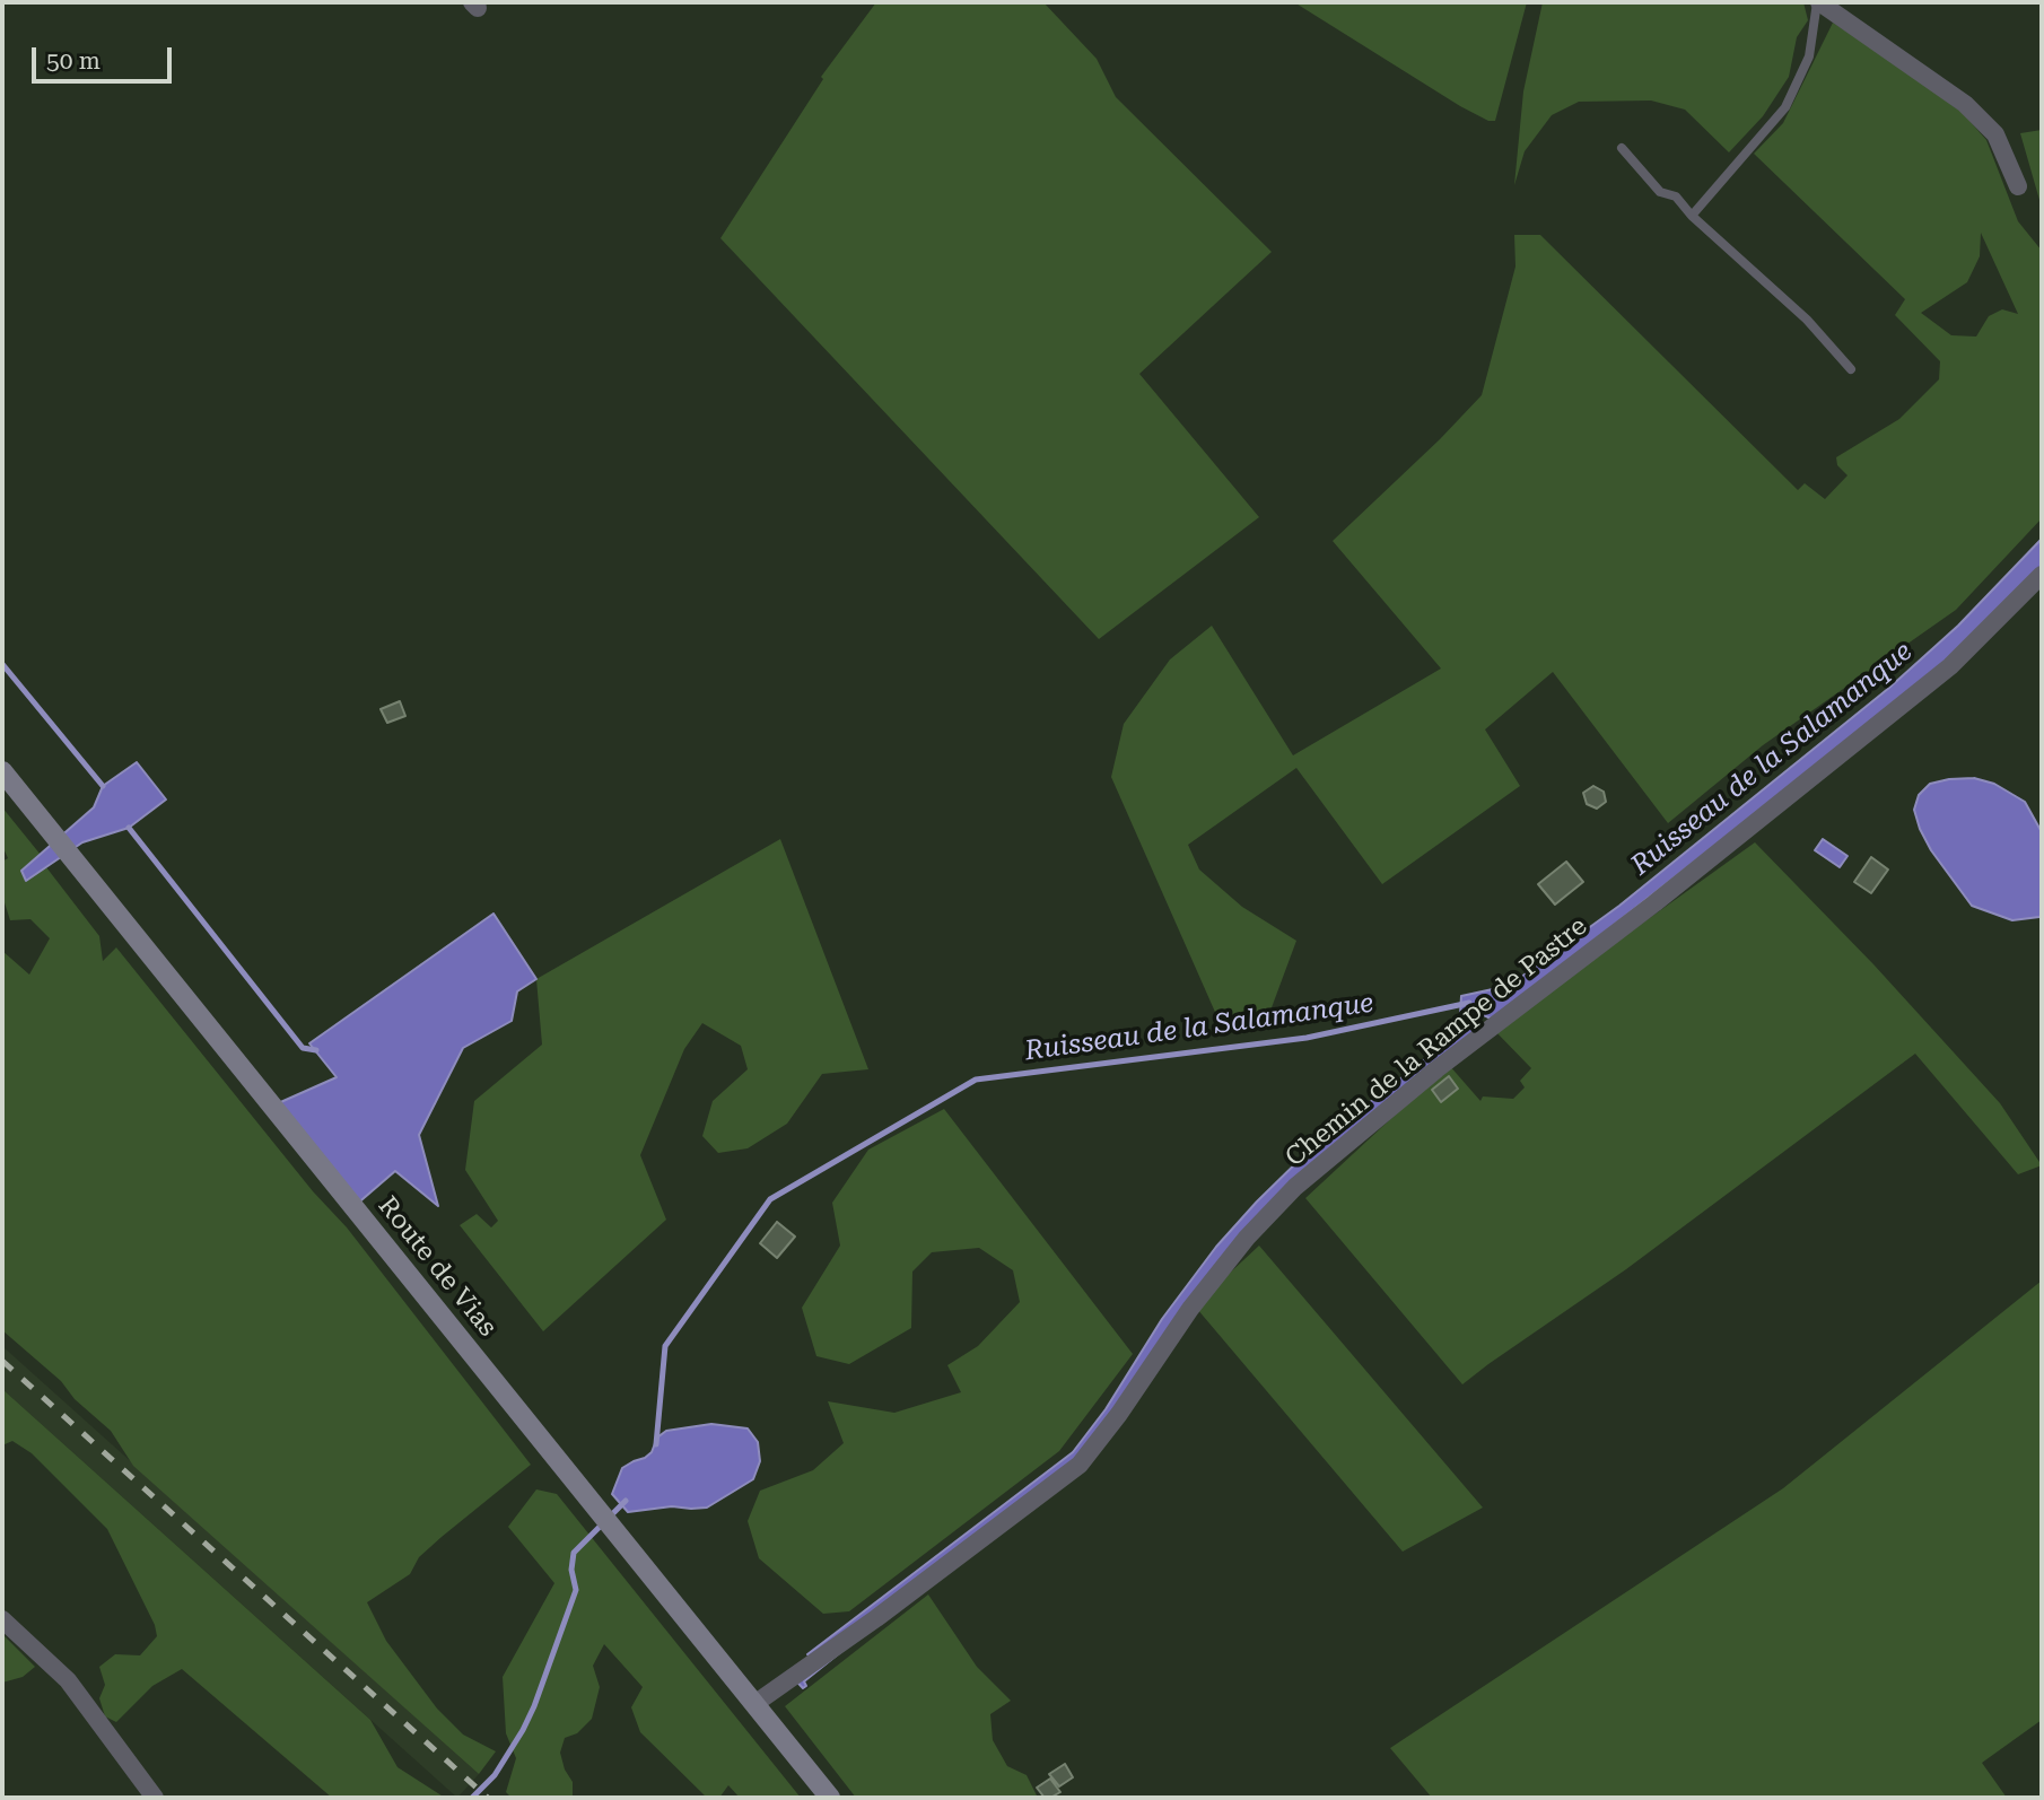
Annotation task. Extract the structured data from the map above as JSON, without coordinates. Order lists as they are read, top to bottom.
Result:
{
  "streets": {
    "main road": ["Route de Vias"],
    "street": ["Chemin de la Rampe de Pastre"]
  },
  "crossings": [
    ["Chemin de la Rampe de Pastre", "Route de Vias"]
  ],
  "water": ["Ruisseau de la Salamanque"],
  "scale_bar": "50 m"
}
